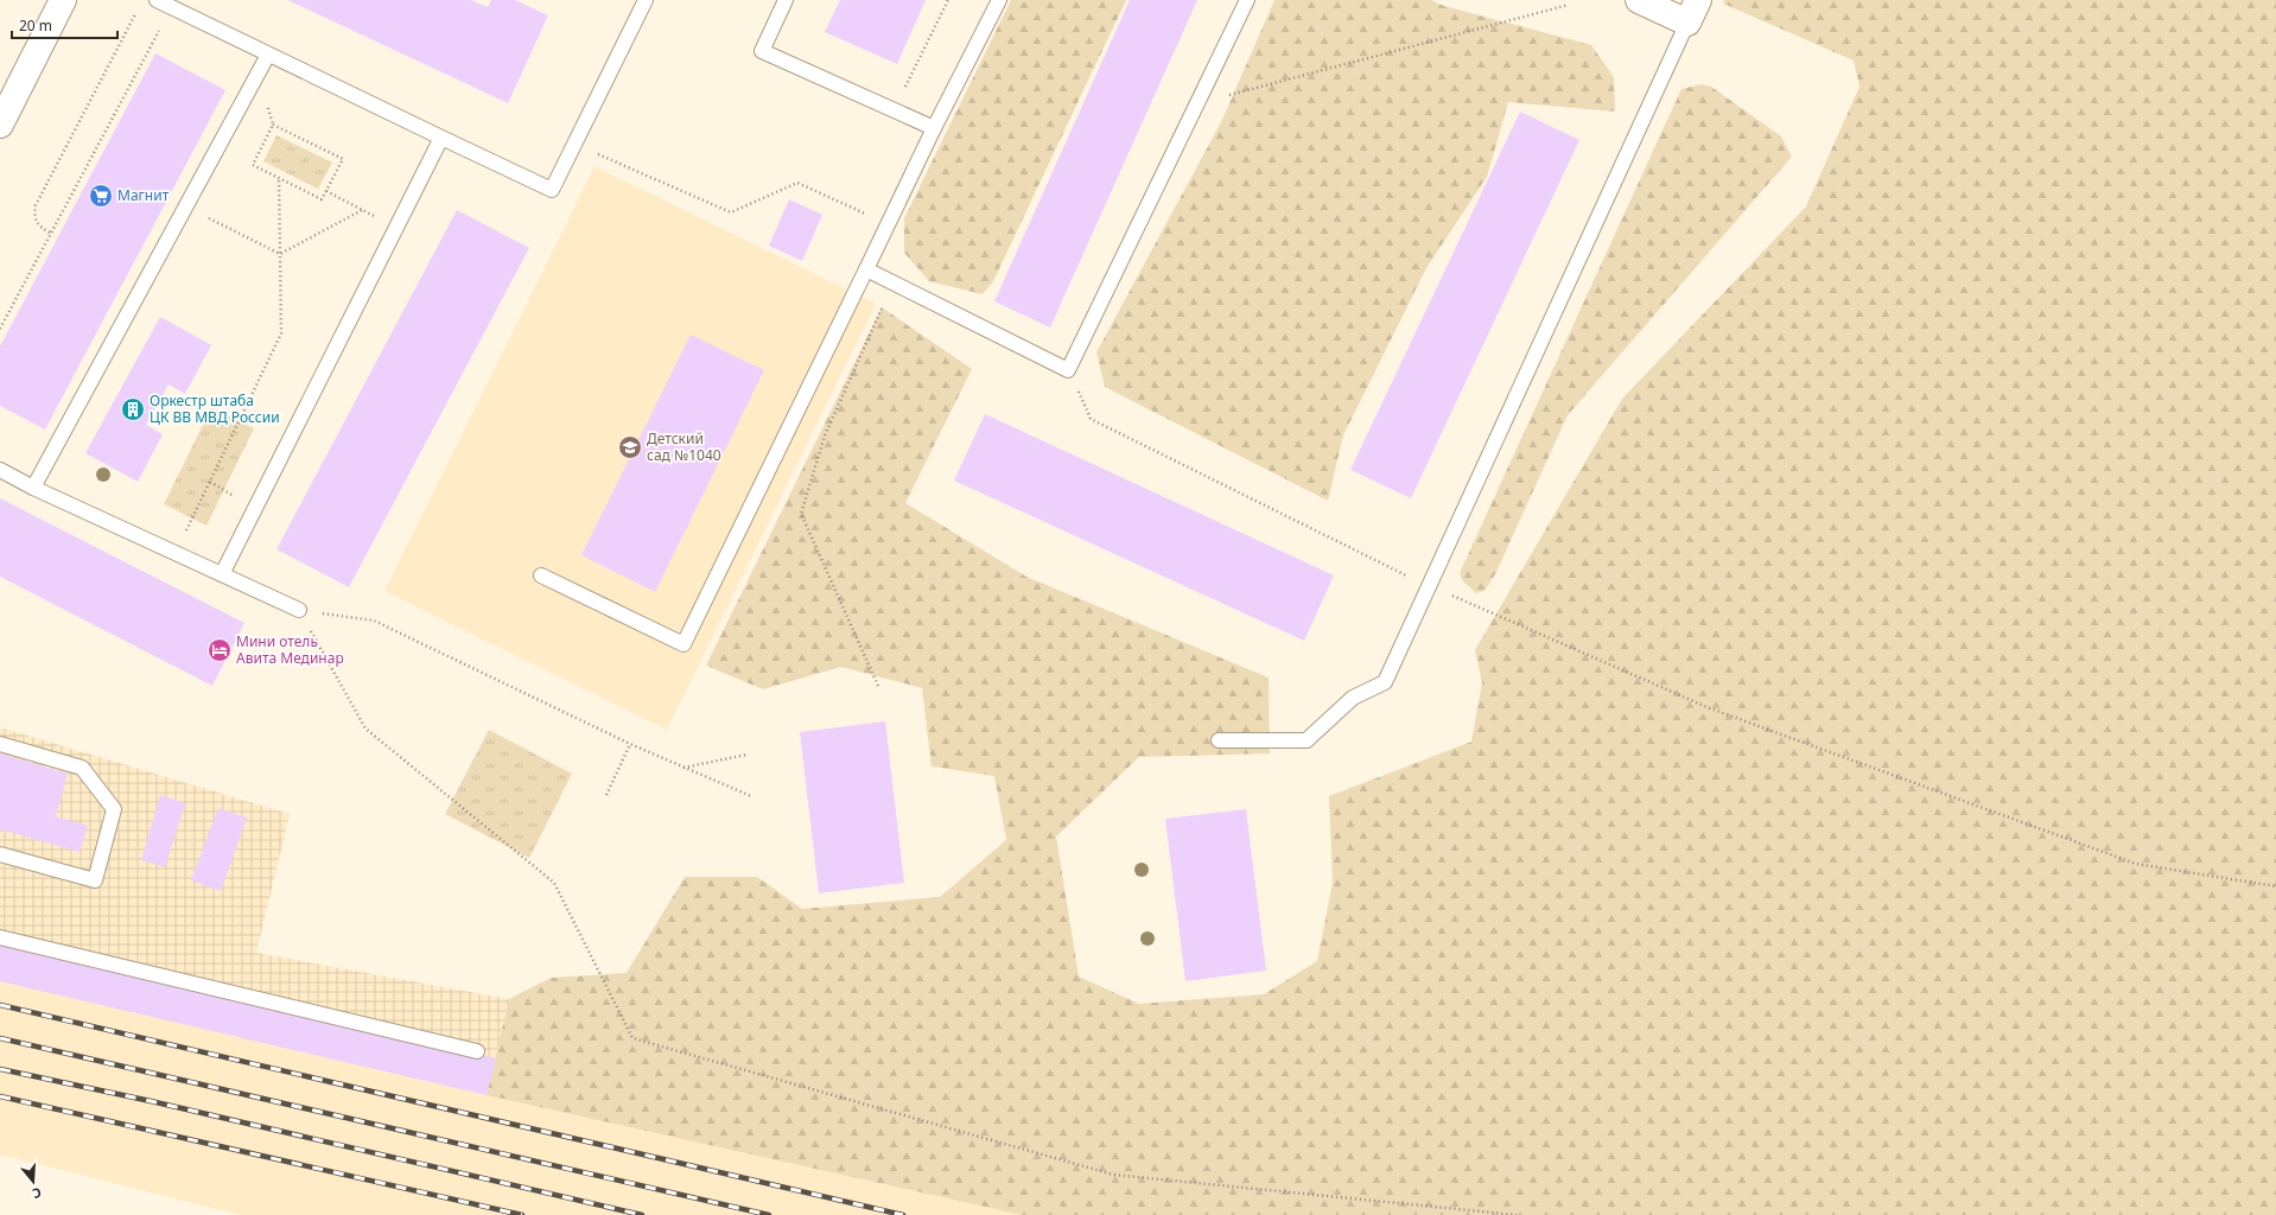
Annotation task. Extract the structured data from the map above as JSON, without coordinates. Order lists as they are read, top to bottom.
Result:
{
  "places": {
    "supermarket": ["Магнит"],
    "building": ["Оркестр штаба ЦК ВВ МВД России"],
    "school or university": ["Детский сад №1040"],
    "hotel": ["Мини отель Авита Мединар"]
  },
  "scale_bar": "20 m",
  "north": "bottom"
}
